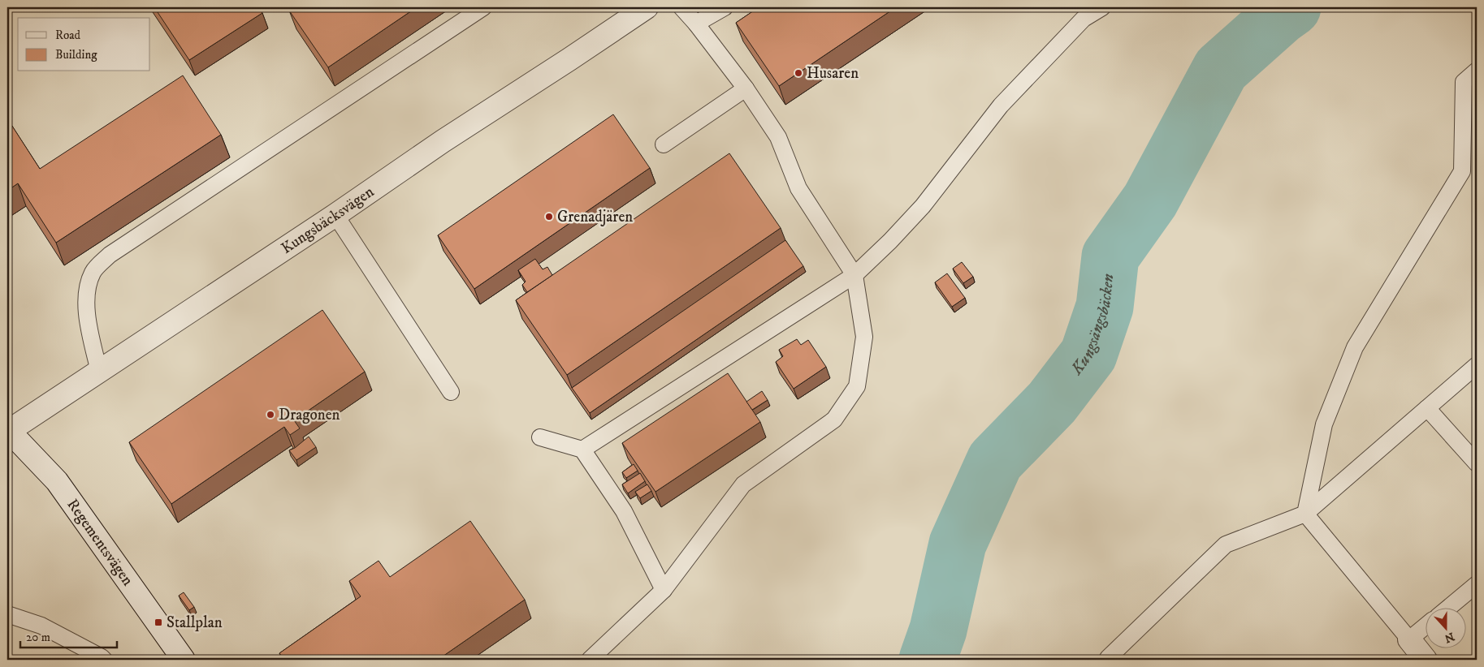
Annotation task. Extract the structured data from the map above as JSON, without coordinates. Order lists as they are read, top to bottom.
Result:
{
  "streets": {
    "street": ["Kungsbäcksvägen", "Regementsvägen"]
  },
  "crossings": [
    ["Kungsbäcksvägen", "Regementsvägen"]
  ],
  "water": ["Kungsängsbäcken"],
  "places": {
    "other": ["Husaren", "Grenadjären", "Dragonen"],
    "transit": ["Stallplan"]
  },
  "legend": ["Road", "Building"],
  "scale_bar": "20 m",
  "north": "bottom"
}
